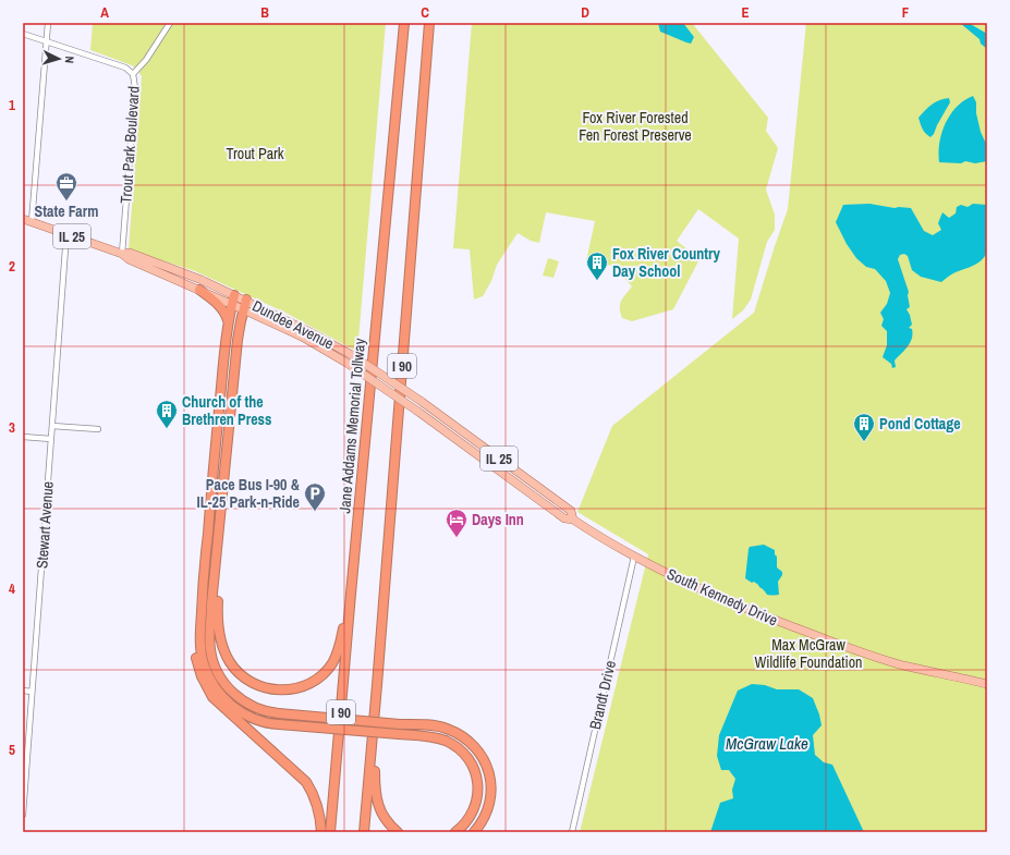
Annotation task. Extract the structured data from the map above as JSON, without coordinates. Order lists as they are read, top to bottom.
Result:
{
  "streets": {
    "highway": ["I 90", "Jane Addams Memorial Tollway"],
    "main road": ["IL 25", "Dundee Avenue", "South Kennedy Drive"],
    "street": ["Trout Park Boulevard", "Stewart Avenue", "Brandt Drive"]
  },
  "crossings": [
    ["Trout Park Boulevard", "Dundee Avenue"],
    ["Dundee Avenue", "Stewart Avenue"],
    ["Dundee Avenue", "South Kennedy Drive"],
    ["Dundee Avenue", "Brandt Drive"],
    ["South Kennedy Drive", "Brandt Drive"]
  ],
  "water": ["McGraw Lake"],
  "parks": ["Fox River Forested Fen Forest Preserve", "Trout Park", "Max McGraw Wildlife Foundation"],
  "places": {
    "office": ["State Farm"],
    "building": ["Fox River Country Day School", "Church of the Brethren Press", "Pond Cottage"],
    "parking": ["Pace Bus I-90 & IL-25 Park-n-Ride"],
    "hotel": ["Days Inn"]
  },
  "north": "right",
  "grid": {
    "columns": [
      "A",
      "B",
      "C",
      "D",
      "E",
      "F"
    ],
    "rows": [
      "1",
      "2",
      "3",
      "4",
      "5"
    ]
  }
}
